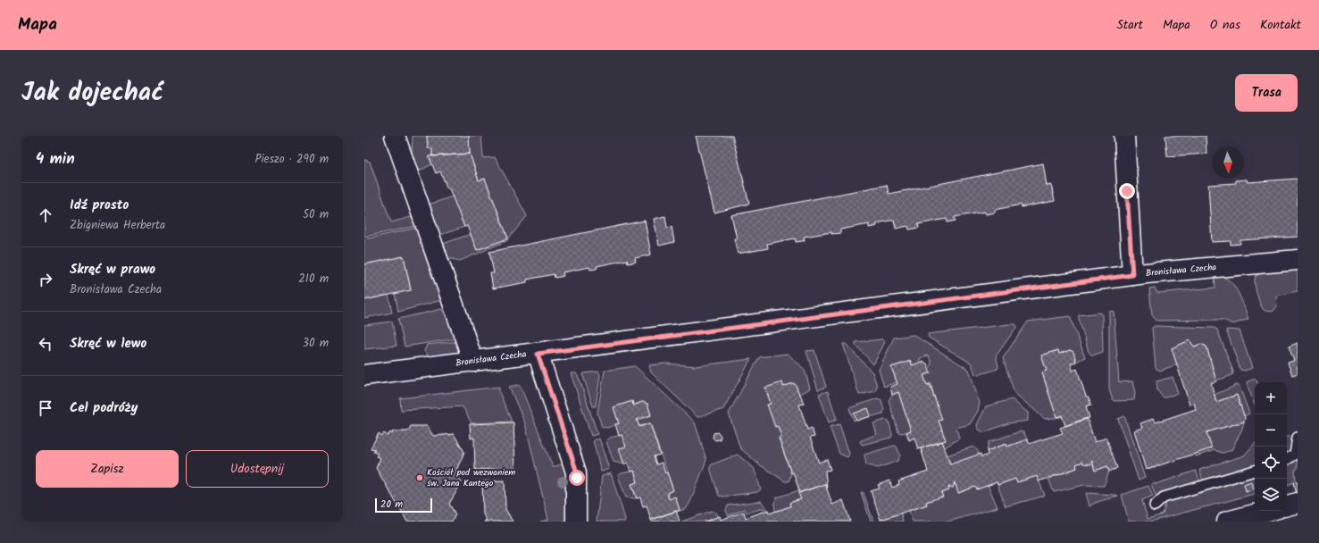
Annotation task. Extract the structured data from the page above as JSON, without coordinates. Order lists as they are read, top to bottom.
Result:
{
  "streets": {
    "street": ["Bronisława Czecha"]
  },
  "places": ["Kościół pod wezwaniem św. Jana Kantego"],
  "scale_bar": "20 m",
  "north": "bottom",
  "page": {
    "header": "Mapa",
    "nav": [
      "Start",
      "Mapa",
      "O nas",
      "Kontakt"
    ],
    "title": "Jak dojechać",
    "buttons": [
      "Trasa",
      ["Zapisz", "Udostępnij"]
    ],
    "heading": ["4 min", "Pieszo · 290 m"],
    "list": [
      ["Idź prosto", "Zbigniewa Herberta", "50 m"],
      ["Skręć w prawo", "Bronisława Czecha", "210 m"],
      ["Skręć w lewo", "30 m"],
      "Cel podróży"
    ],
    "map_buttons": ["+", "−"],
    "scale": "20 m"
  }
}
